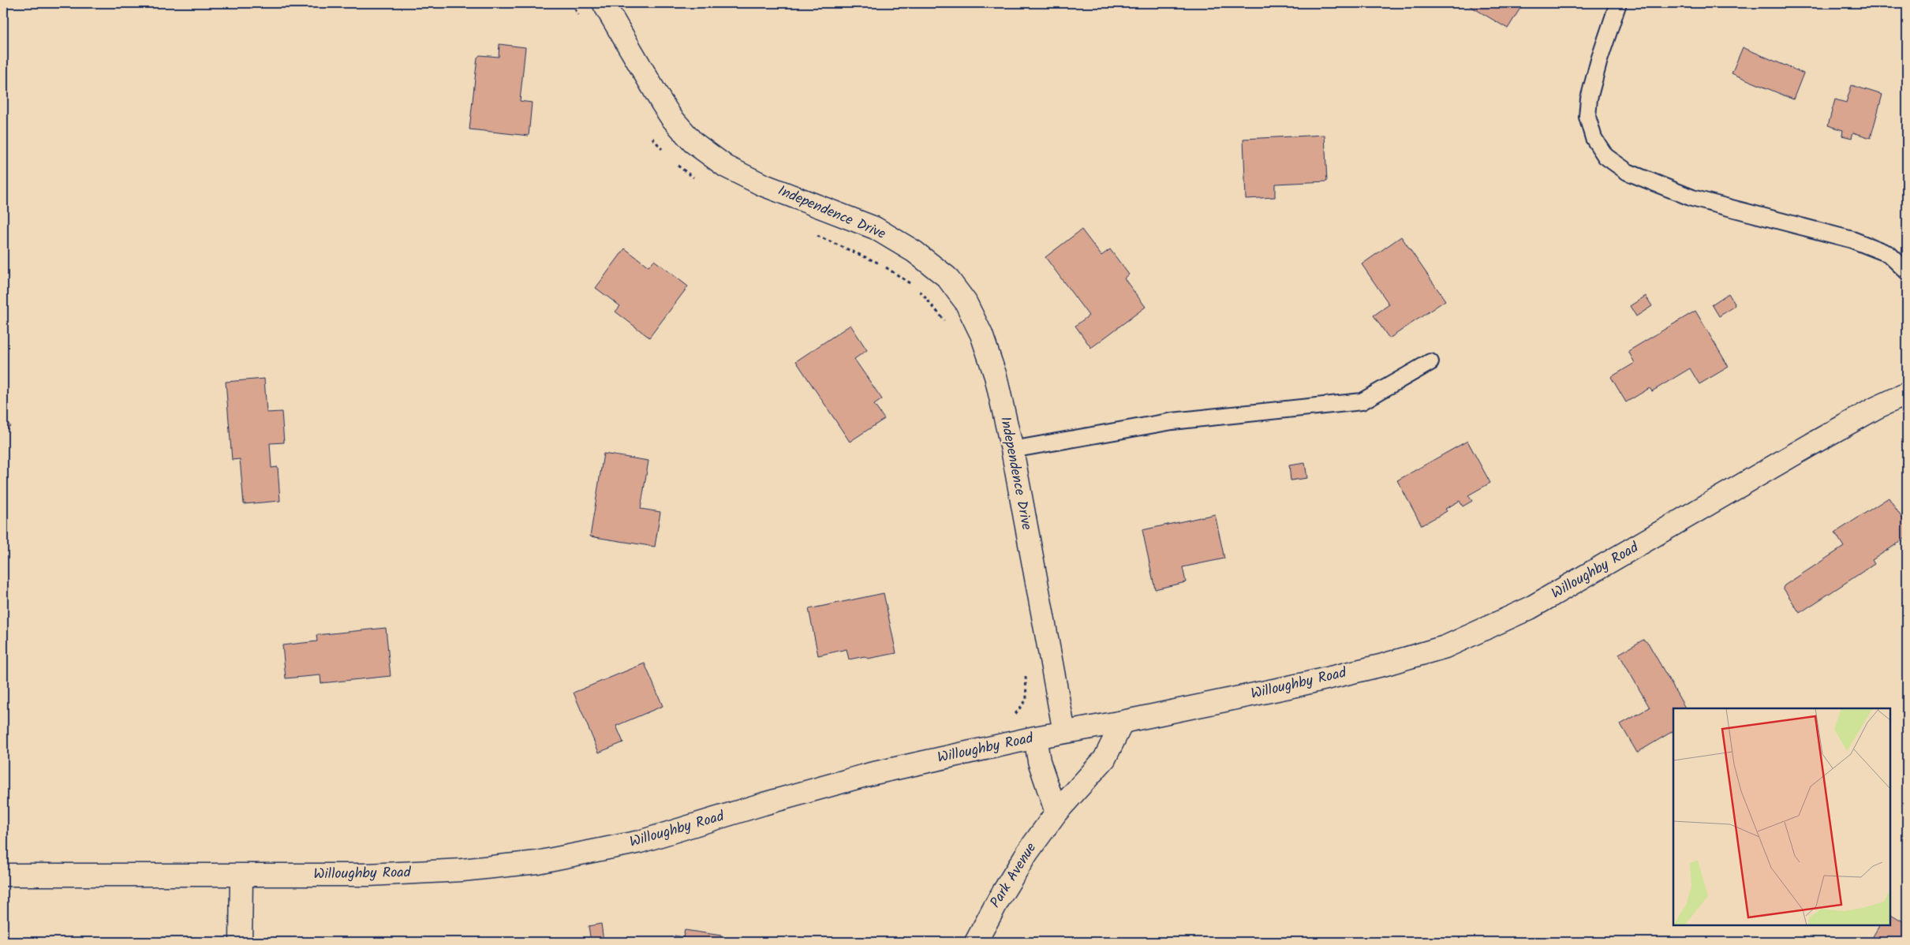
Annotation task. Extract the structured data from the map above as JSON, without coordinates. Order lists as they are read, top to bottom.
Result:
{
  "streets": {
    "street": ["Independence Drive", "Willoughby Road", "Park Avenue"]
  },
  "crossings": [
    ["Independence Drive", "Willoughby Road"],
    ["Willoughby Road", "Park Avenue"]
  ]
}
